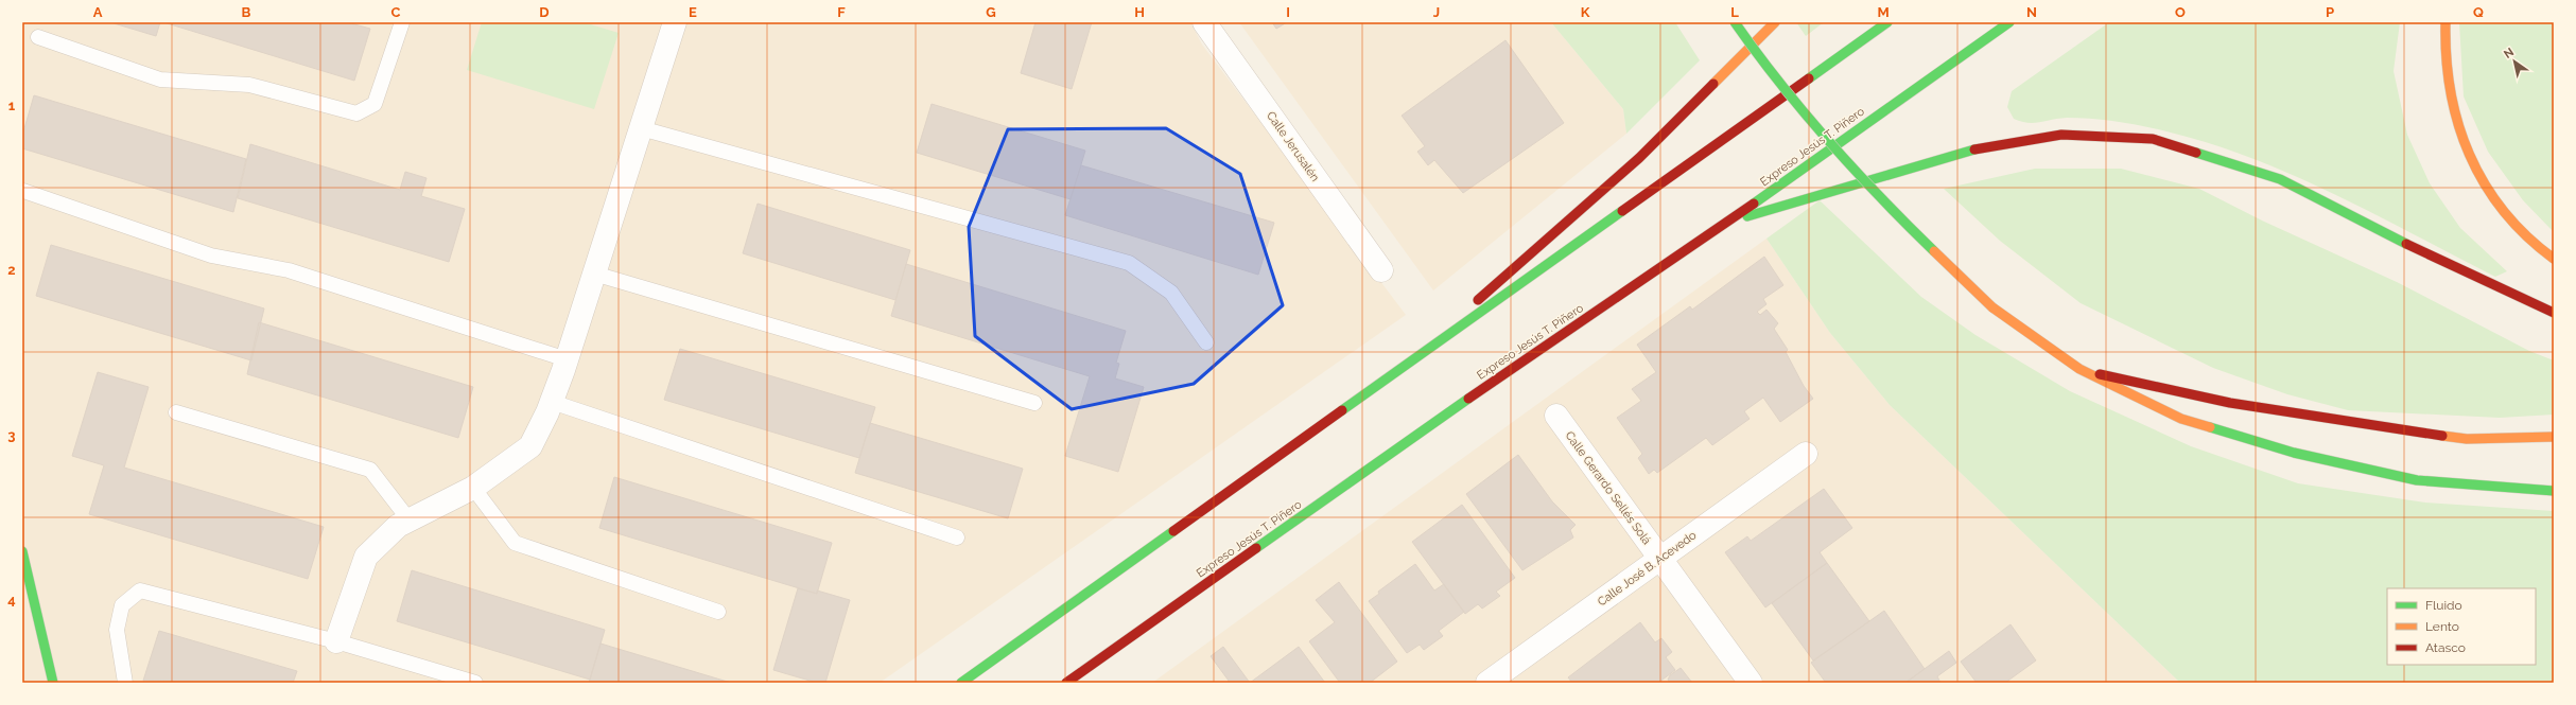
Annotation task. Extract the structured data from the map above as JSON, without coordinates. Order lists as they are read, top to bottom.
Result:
{
  "streets": {
    "main road": ["Expreso Jesús T. Piñero"],
    "street": ["Calle Jerusalén", "Calle Gerardo Sellés Solá", "Calle José B. Acevedo"]
  },
  "crossings": [
    ["Calle Gerardo Sellés Solá", "Calle José B. Acevedo"]
  ],
  "legend": ["Fluido", "Lento", "Atasco"],
  "north": "top left",
  "grid": {
    "columns": [
      "A",
      "B",
      "C",
      "D",
      "E",
      "F",
      "G",
      "H",
      "I",
      "J",
      "K",
      "L",
      "M",
      "N",
      "O",
      "P",
      "Q"
    ],
    "rows": [
      "1",
      "2",
      "3",
      "4"
    ]
  }
}
